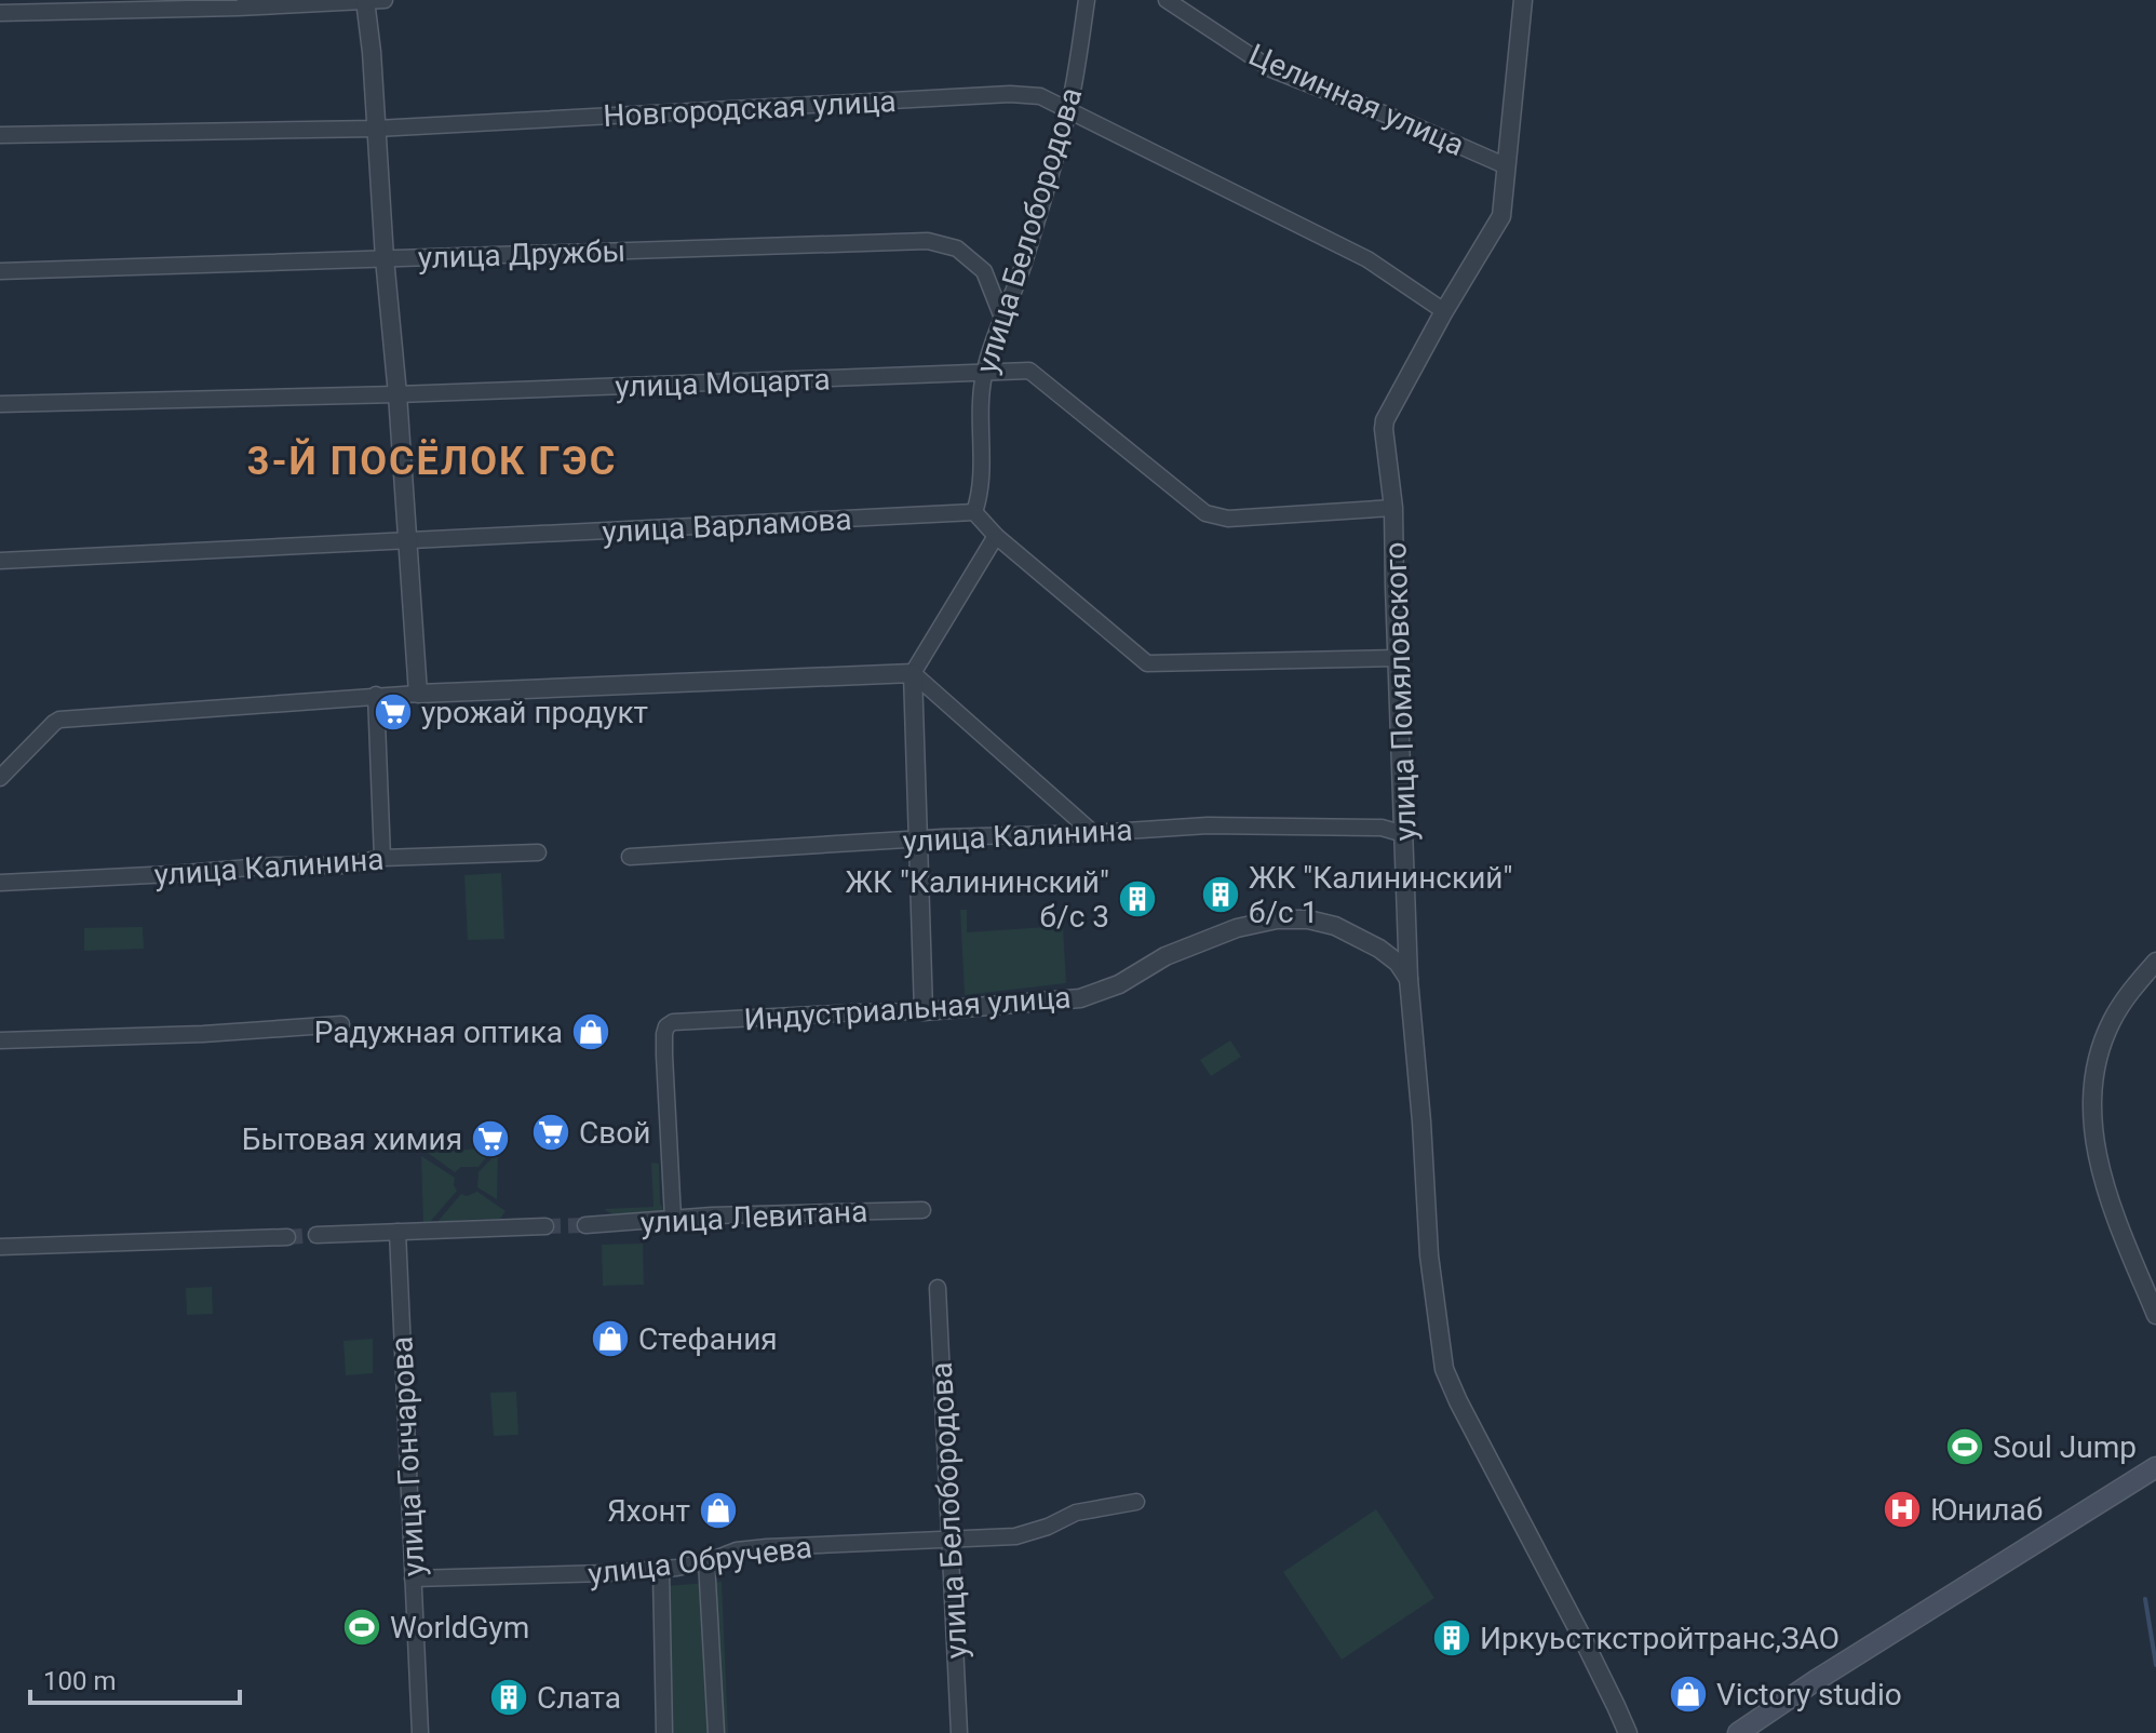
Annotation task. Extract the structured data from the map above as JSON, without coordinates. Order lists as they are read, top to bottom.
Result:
{
  "streets": {
    "street": [
      "Целинная улица",
      "Новгородская улица",
      "улица Белобородова",
      "улица Дружбы",
      "улица Моцарта",
      "улица Варламова",
      "улица Помяловского",
      "улица Калинина",
      "Индустриальная улица",
      "улица Левитана",
      "улица Гончарова",
      "улица Обручева"
    ]
  },
  "crossings": [
    ["Целинная улица", "улица Помяловского"],
    ["Новгородская улица", "улица Белобородова"],
    ["Новгородская улица", "улица Помяловского"],
    ["улица Белобородова", "улица Дружбы"],
    ["улица Белобородова", "улица Моцарта"],
    ["улица Белобородова", "улица Варламова"],
    ["улица Белобородова", "улица Обручева"],
    ["улица Моцарта", "улица Помяловского"],
    ["улица Помяловского", "улица Калинина"],
    ["улица Помяловского", "Индустриальная улица"],
    ["Индустриальная улица", "улица Левитана"],
    ["улица Гончарова", "улица Обручева"]
  ],
  "districts": ["3-Й ПОСЁЛОК ГЭС"],
  "places": {
    "supermarket": ["урожай продукт", "Свой", "Бытовая химия"],
    "building": [
      "ЖК \"Калининский\" б/с 1",
      "ЖК \"Калининский\" б/с 3",
      "Иркуьсткстройтранс,ЗАО",
      "Слата"
    ],
    "shop": [
      "Радужная оптика",
      "Стефания",
      "Яхонт",
      "Victory studio"
    ],
    "sports": ["Soul Jump", "WorldGym"],
    "hospital": ["Юнилаб"]
  },
  "scale_bar": "100 m"
}
